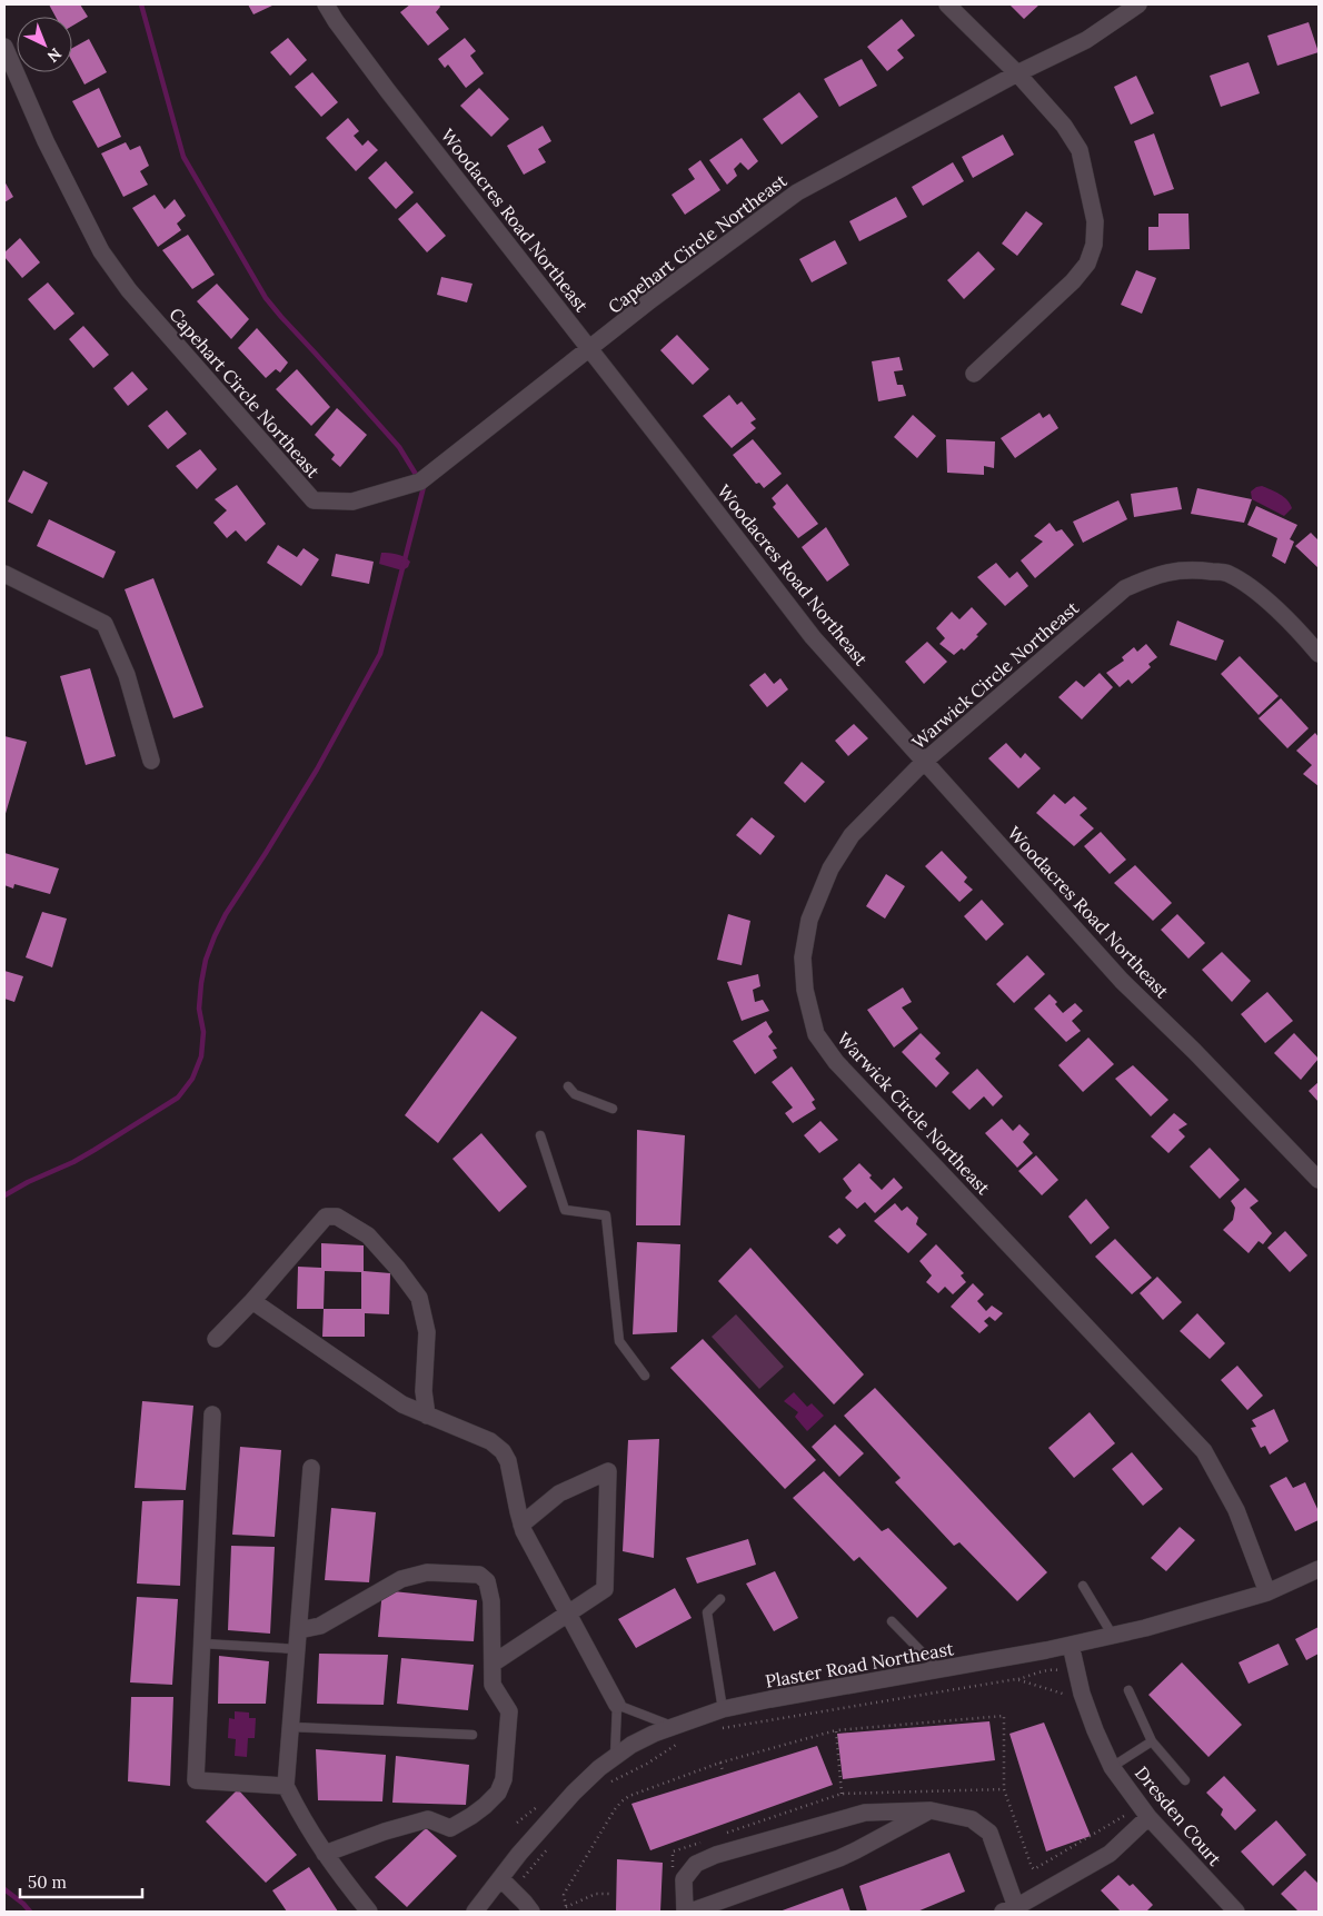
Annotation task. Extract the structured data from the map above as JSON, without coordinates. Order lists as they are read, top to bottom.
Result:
{
  "streets": {
    "street": [
      "Woodacres Road Northeast",
      "Capehart Circle Northeast",
      "Warwick Circle Northeast",
      "Plaster Road Northeast",
      "Dresden Court"
    ]
  },
  "crossings": [
    ["Woodacres Road Northeast", "Capehart Circle Northeast"],
    ["Woodacres Road Northeast", "Warwick Circle Northeast"],
    ["Warwick Circle Northeast", "Plaster Road Northeast"],
    ["Plaster Road Northeast", "Dresden Court"]
  ],
  "scale_bar": "50 m",
  "north": "bottom right"
}
